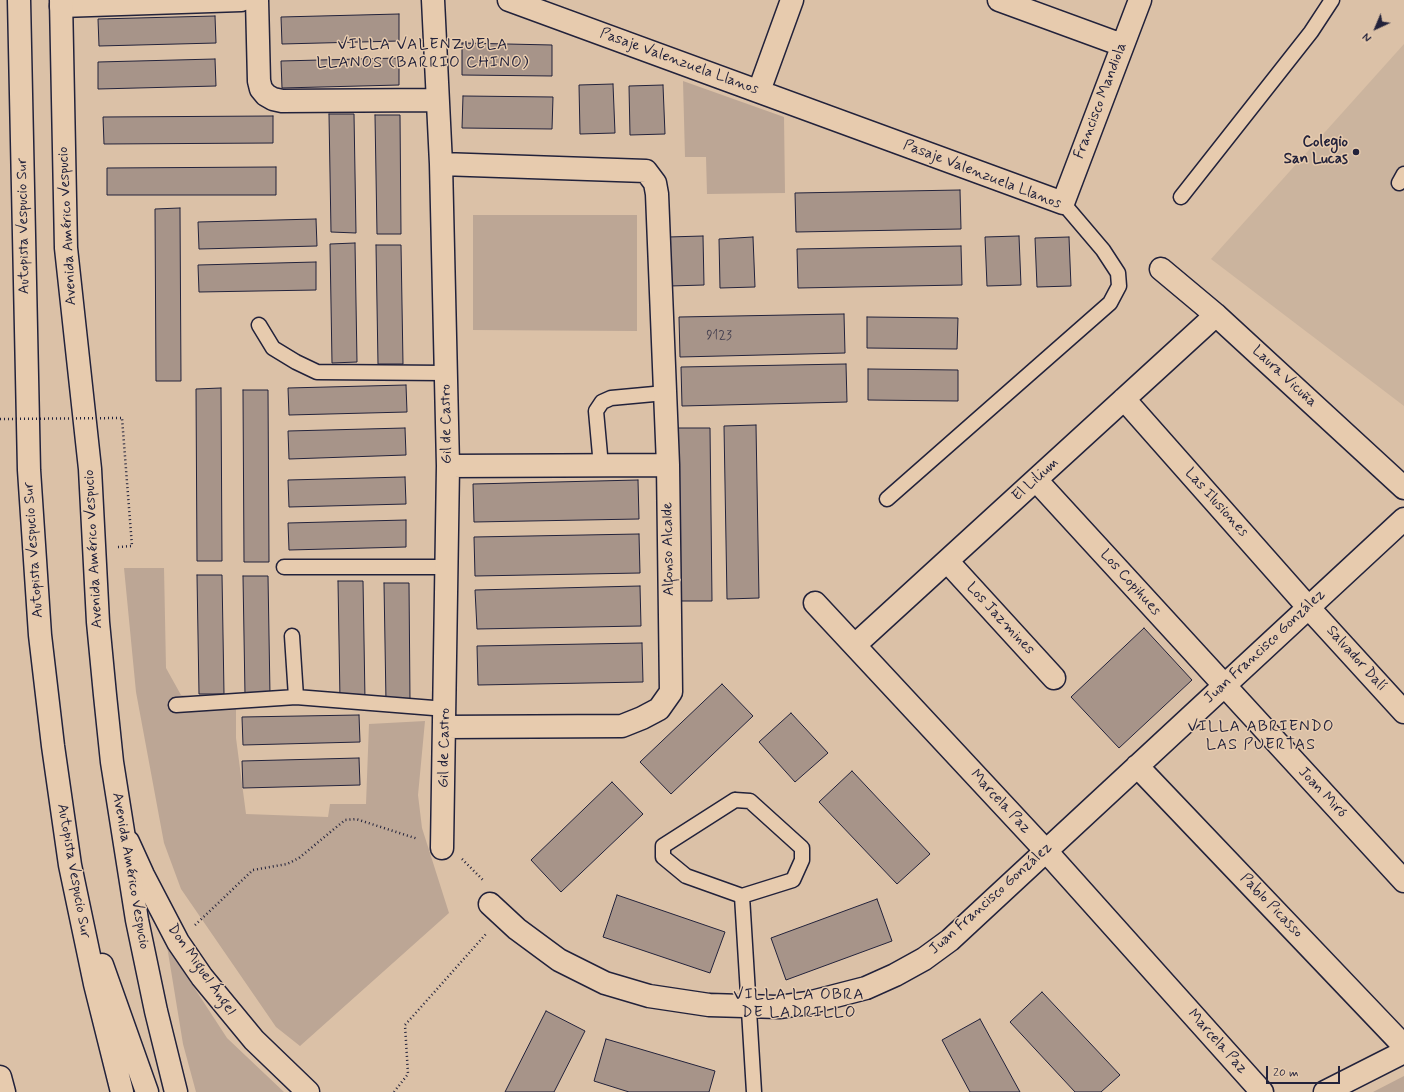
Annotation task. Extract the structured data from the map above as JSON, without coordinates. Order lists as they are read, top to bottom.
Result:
{
  "streets": {
    "main road": [
      "Pasaje Valenzuela Llanos",
      "Francisco Mandiola",
      "Autopista Vespucio Sur",
      "Avenida Américo Vespucio",
      "Laura Vicuña",
      "Gil de Castro",
      "El Lilium",
      "Las Ilusiones",
      "Alfonso Alcalde",
      "Los Copihues",
      "Los Jazmines",
      "Juan Francisco González",
      "Salvador Dalí",
      "Joan Miró",
      "Marcela Paz",
      "Pablo Picasso",
      "Don Miguel Ángel"
    ]
  },
  "crossings": [
    ["Pasaje Valenzuela Llanos", "Francisco Mandiola"],
    ["Avenida Américo Vespucio", "Don Miguel Ángel"],
    ["Laura Vicuña", "El Lilium"],
    ["Gil de Castro", "Alfonso Alcalde"],
    ["El Lilium", "Las Ilusiones"],
    ["El Lilium", "Los Copihues"],
    ["El Lilium", "Los Jazmines"],
    ["El Lilium", "Marcela Paz"],
    ["Las Ilusiones", "Juan Francisco González"],
    ["Las Ilusiones", "Salvador Dalí"],
    ["Los Copihues", "Juan Francisco González"],
    ["Los Copihues", "Joan Miró"],
    ["Juan Francisco González", "Salvador Dalí"],
    ["Juan Francisco González", "Joan Miró"],
    ["Juan Francisco González", "Marcela Paz"],
    ["Juan Francisco González", "Pablo Picasso"]
  ],
  "districts": ["VILLA VALENZUELA LLANOS (BARRIO CHINO)", "VILLA ABRIENDO LAS PUERTAS", "VILLA LA OBRA DE LADRILLO"],
  "places": ["Colegio San Lucas"],
  "house_numbers": ["9123"],
  "scale_bar": "20 m",
  "north": "bottom left"
}
